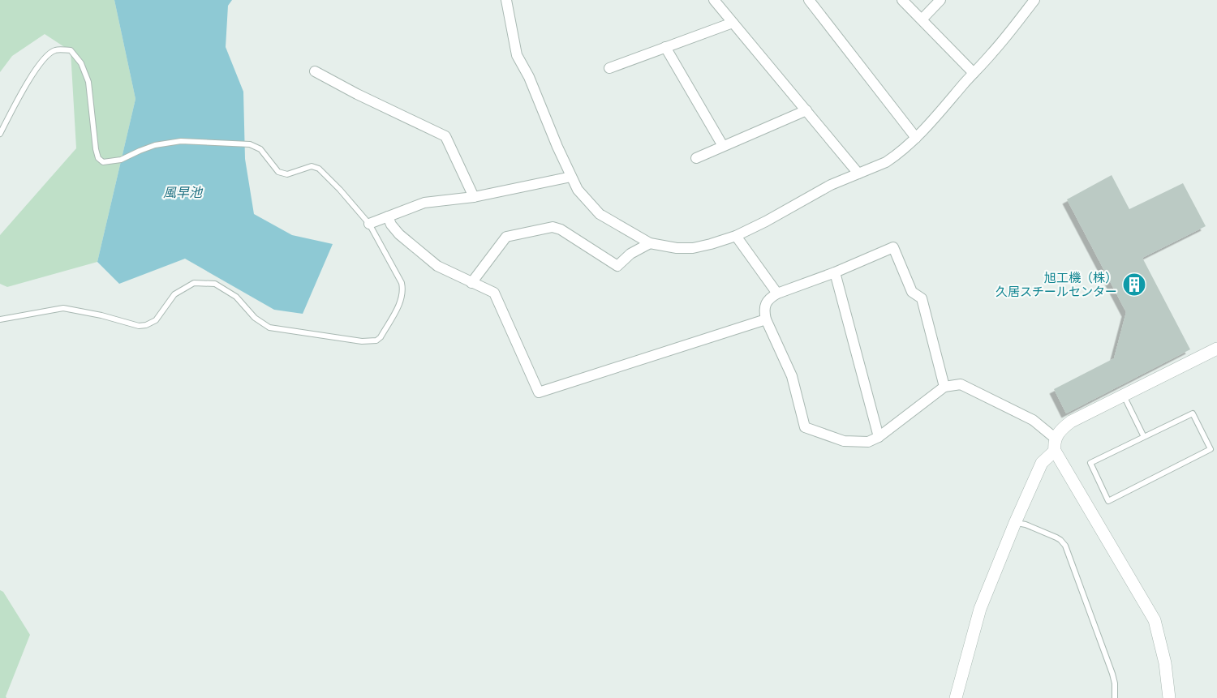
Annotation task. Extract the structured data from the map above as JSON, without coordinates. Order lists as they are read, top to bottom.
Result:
{
  "water": ["風早池"],
  "places": {
    "building": ["旭工機（株） 久居スチールセンター"]
  }
}
